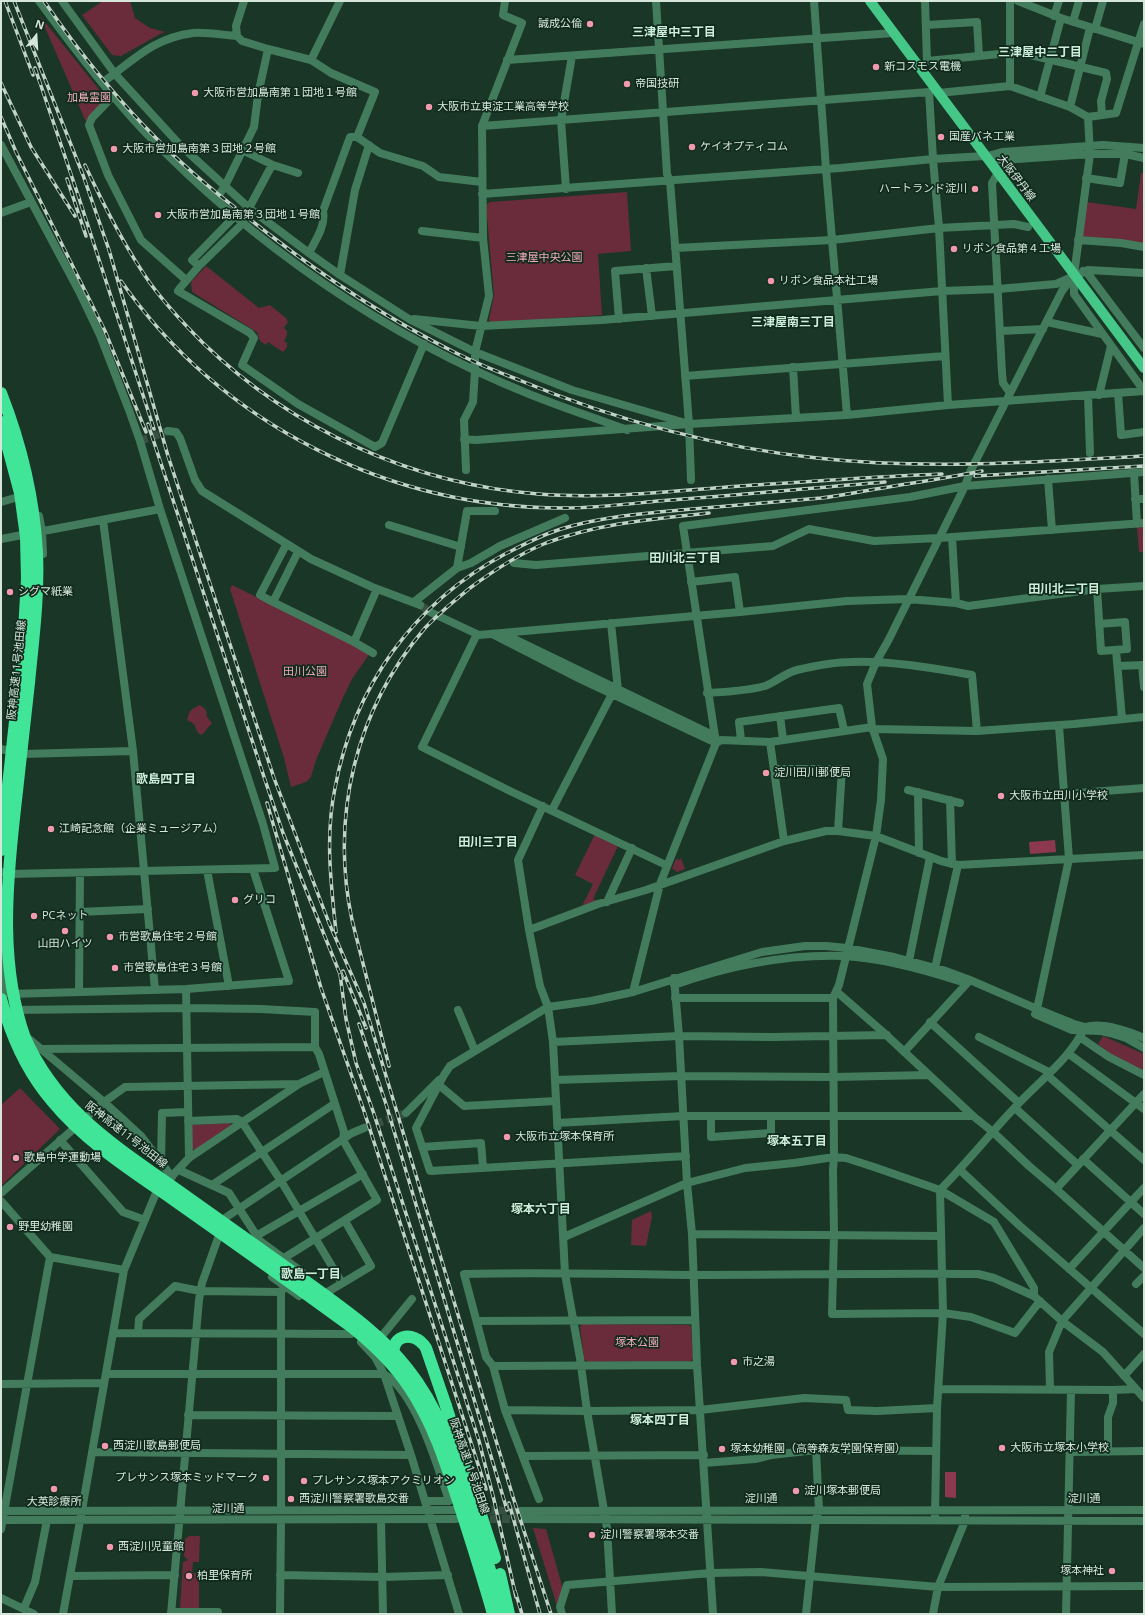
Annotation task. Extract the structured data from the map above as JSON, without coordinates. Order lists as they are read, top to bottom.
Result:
{
  "streets": {
    "highway": ["阪神高速11号池田線"],
    "main road": ["大阪伊丹線"],
    "street": ["淀川通"]
  },
  "districts": [
    "三津屋中三丁目",
    "三津屋中二丁目",
    "三津屋南三丁目",
    "田川北三丁目",
    "田川北二丁目",
    "歌島四丁目",
    "田川三丁目",
    "塚本五丁目",
    "塚本六丁目",
    "歌島一丁目",
    "塚本四丁目"
  ],
  "parks": [
    "加島霊園",
    "三津屋中央公園",
    "田川公園",
    "塚本公園"
  ],
  "places": [
    "誠成公倫",
    "新コスモス電機",
    "帝国技研",
    "大阪市営加島南第１団地１号館",
    "大阪市立東淀工業高等学校",
    "国産バネ工業",
    "ケイオプティコム",
    "大阪市営加島南第３団地２号館",
    "ハートランド淀川",
    "大阪市営加島南第３団地１号館",
    "リボン食品第４工場",
    "リボン食品本社工場",
    "シグマ紙業",
    "淀川田川郵便局",
    "大阪市立田川小学校",
    "江崎記念館（企業ミュージアム）",
    "グリコ",
    "PCネット",
    "山田ハイツ",
    "市営歌島住宅２号館",
    "市営歌島住宅３号館",
    "大阪市立塚本保育所",
    "歌島中学運動場",
    "野里幼稚園",
    "市之湯",
    "西淀川歌島郵便局",
    "大阪市立塚本小学校",
    "塚本幼稚園（高等森友学園保育園）",
    "プレサンス塚本ミッドマーク",
    "プレサンス塚本アクミリオン",
    "大英診療所",
    "淀川塚本郵便局",
    "西淀川警察署歌島交番",
    "淀川警察署塚本交番",
    "西淀川児童館",
    "塚本神社",
    "柏里保育所"
  ],
  "north": "top"
}
